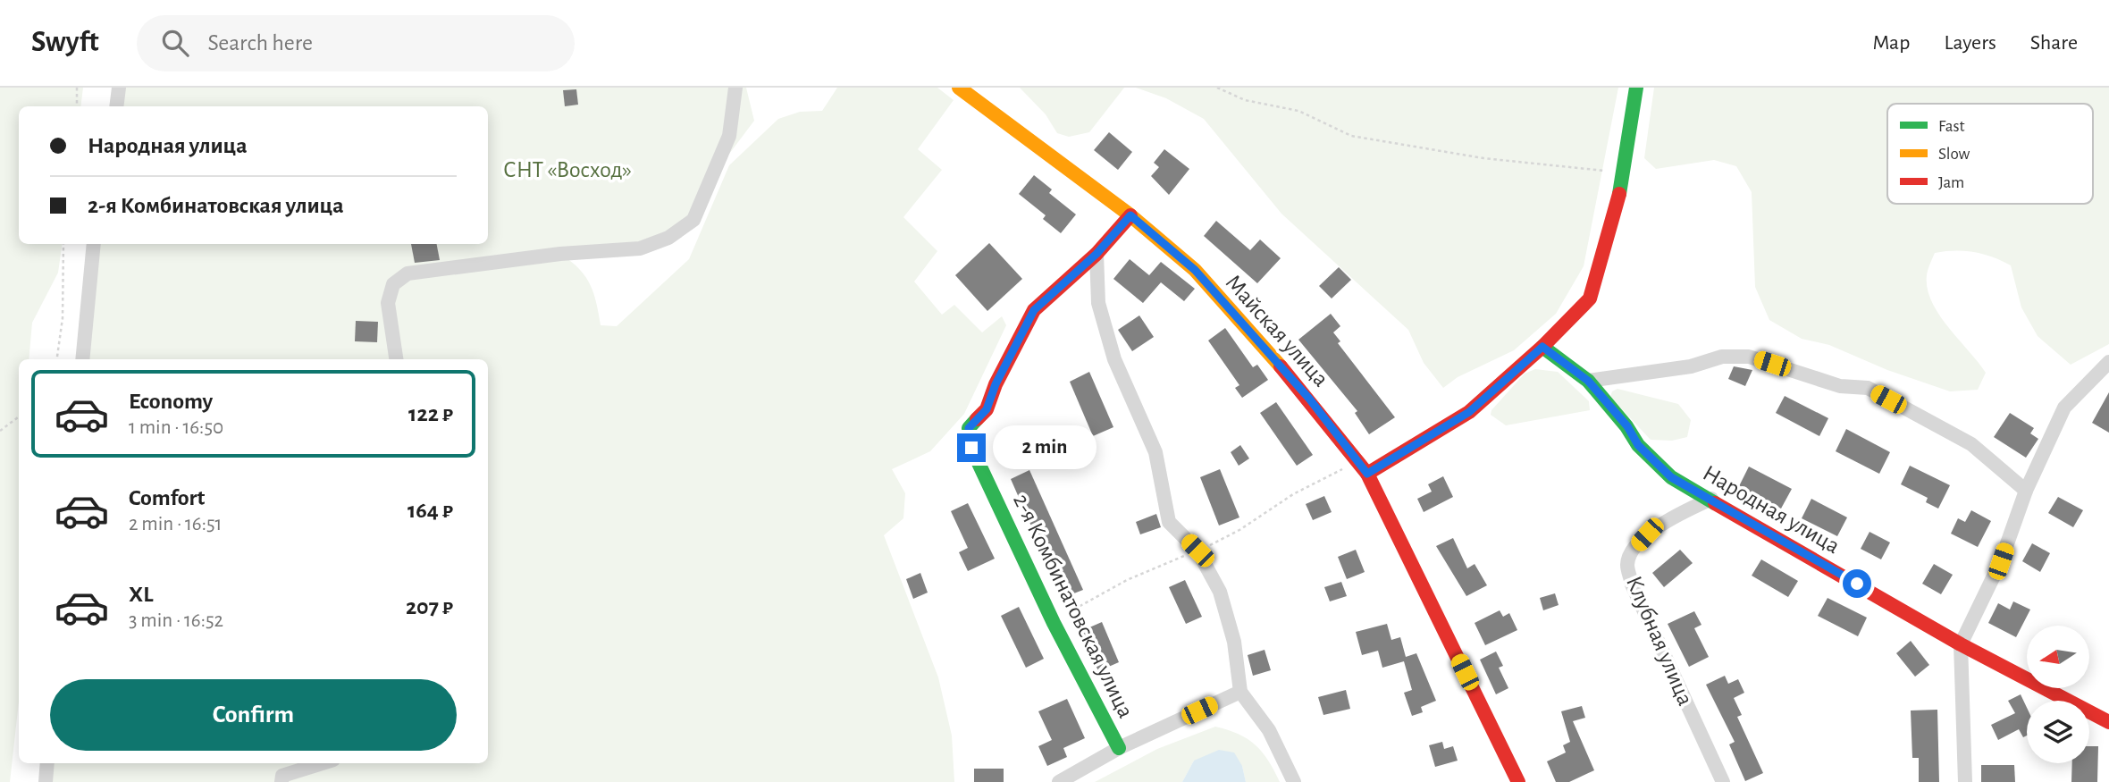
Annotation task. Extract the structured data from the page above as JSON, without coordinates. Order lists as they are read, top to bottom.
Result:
{
  "streets": {
    "street": [
      "Майская улица",
      "Народная улица",
      "2-я Комбинатовская улица",
      "Клубная улица"
    ]
  },
  "crossings": [
    ["Народная улица", "Клубная улица"]
  ],
  "parks": ["СНТ «Восход»"],
  "legend": ["Fast", "Slow", "Jam"],
  "north": "left",
  "page": {
    "header": "Swyft",
    "search": "Search here",
    "nav": ["Map", "Layers", "Share"],
    "banner": ["Народная улица", "2-я Комбинатовская улица"],
    "list": [
      {
        "name": "Economy",
        "note": "1 min · 16:50",
        "value": "122 ₽"
      },
      {
        "name": "Comfort",
        "note": "2 min · 16:51",
        "value": "164 ₽"
      },
      {
        "name": "XL",
        "note": "3 min · 16:52",
        "value": "207 ₽"
      }
    ],
    "bubble": "2 min",
    "buttons": "Confirm"
  }
}
